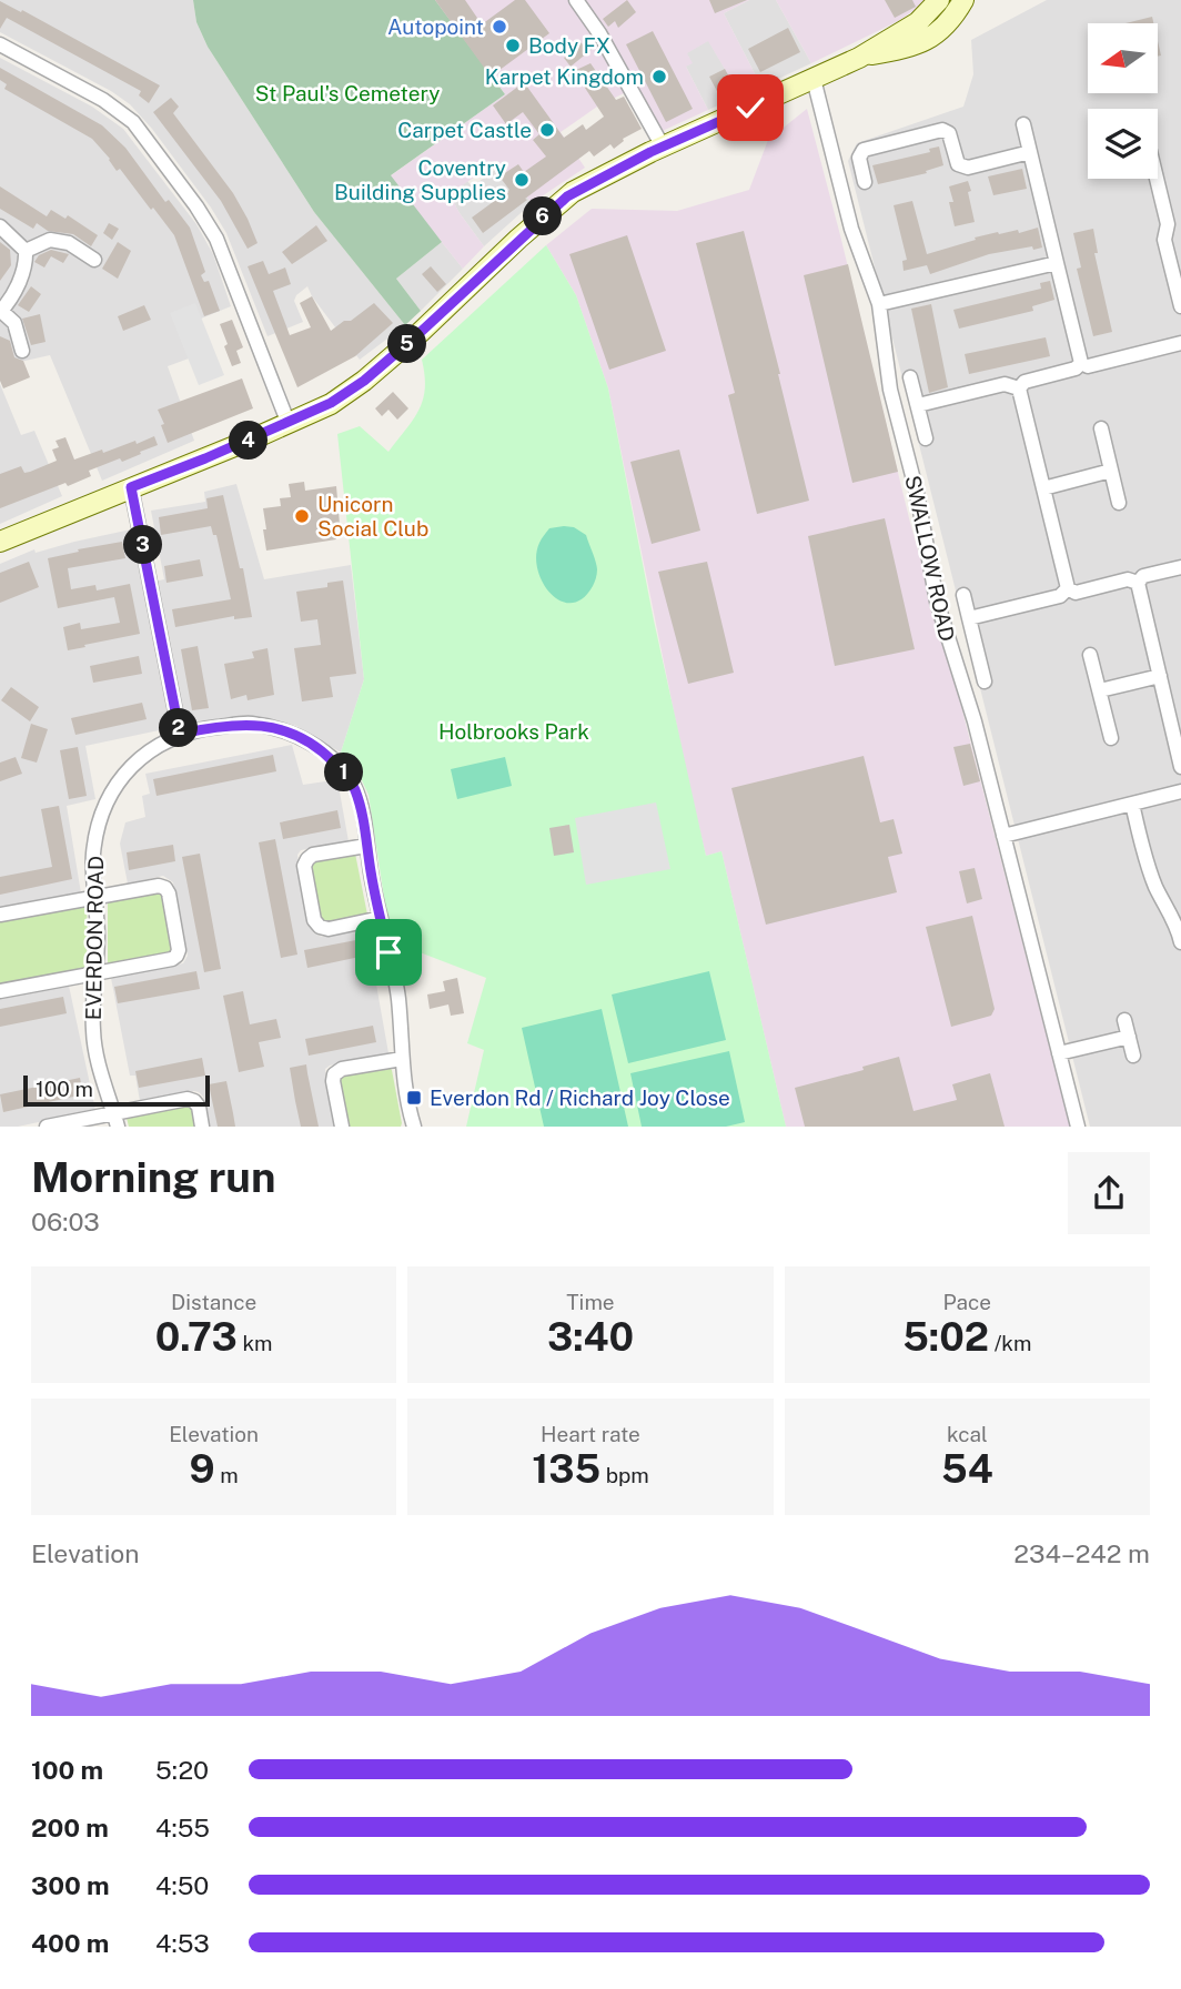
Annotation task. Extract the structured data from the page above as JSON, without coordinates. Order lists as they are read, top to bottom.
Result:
{
  "streets": {
    "street": ["SWALLOW ROAD", "EVERDON ROAD"]
  },
  "parks": ["St Paul's Cemetery", "Holbrooks Park"],
  "places": {
    "other": [
      "Autopoint",
      "Body FX",
      "Karpet Kingdom",
      "Carpet Castle",
      "Coventry Building Supplies",
      "Unicorn Social Club"
    ],
    "transit": ["Everdon Rd / Richard Joy Close"]
  },
  "scale_bar": "100 m",
  "north": "left",
  "page": {
    "pins": [
      "6",
      "5",
      "4",
      "3",
      "2",
      "1"
    ],
    "scale": "100 m",
    "heading": ["Morning run", "06:03"],
    "stats": [
      ["Distance", "0.73 km"],
      ["Time", "3:40"],
      ["Pace", "5:02 /km"],
      ["Elevation", "9 m"],
      ["Heart rate", "135 bpm"],
      ["kcal", "54"]
    ],
    "chart": ["Elevation", "234–242 m"],
    "list": [
      {
        "name": "100 m",
        "note": "5:20"
      },
      {
        "name": "200 m",
        "note": "4:55"
      },
      {
        "name": "300 m",
        "note": "4:50"
      },
      {
        "name": "400 m",
        "note": "4:53"
      }
    ]
  }
}
